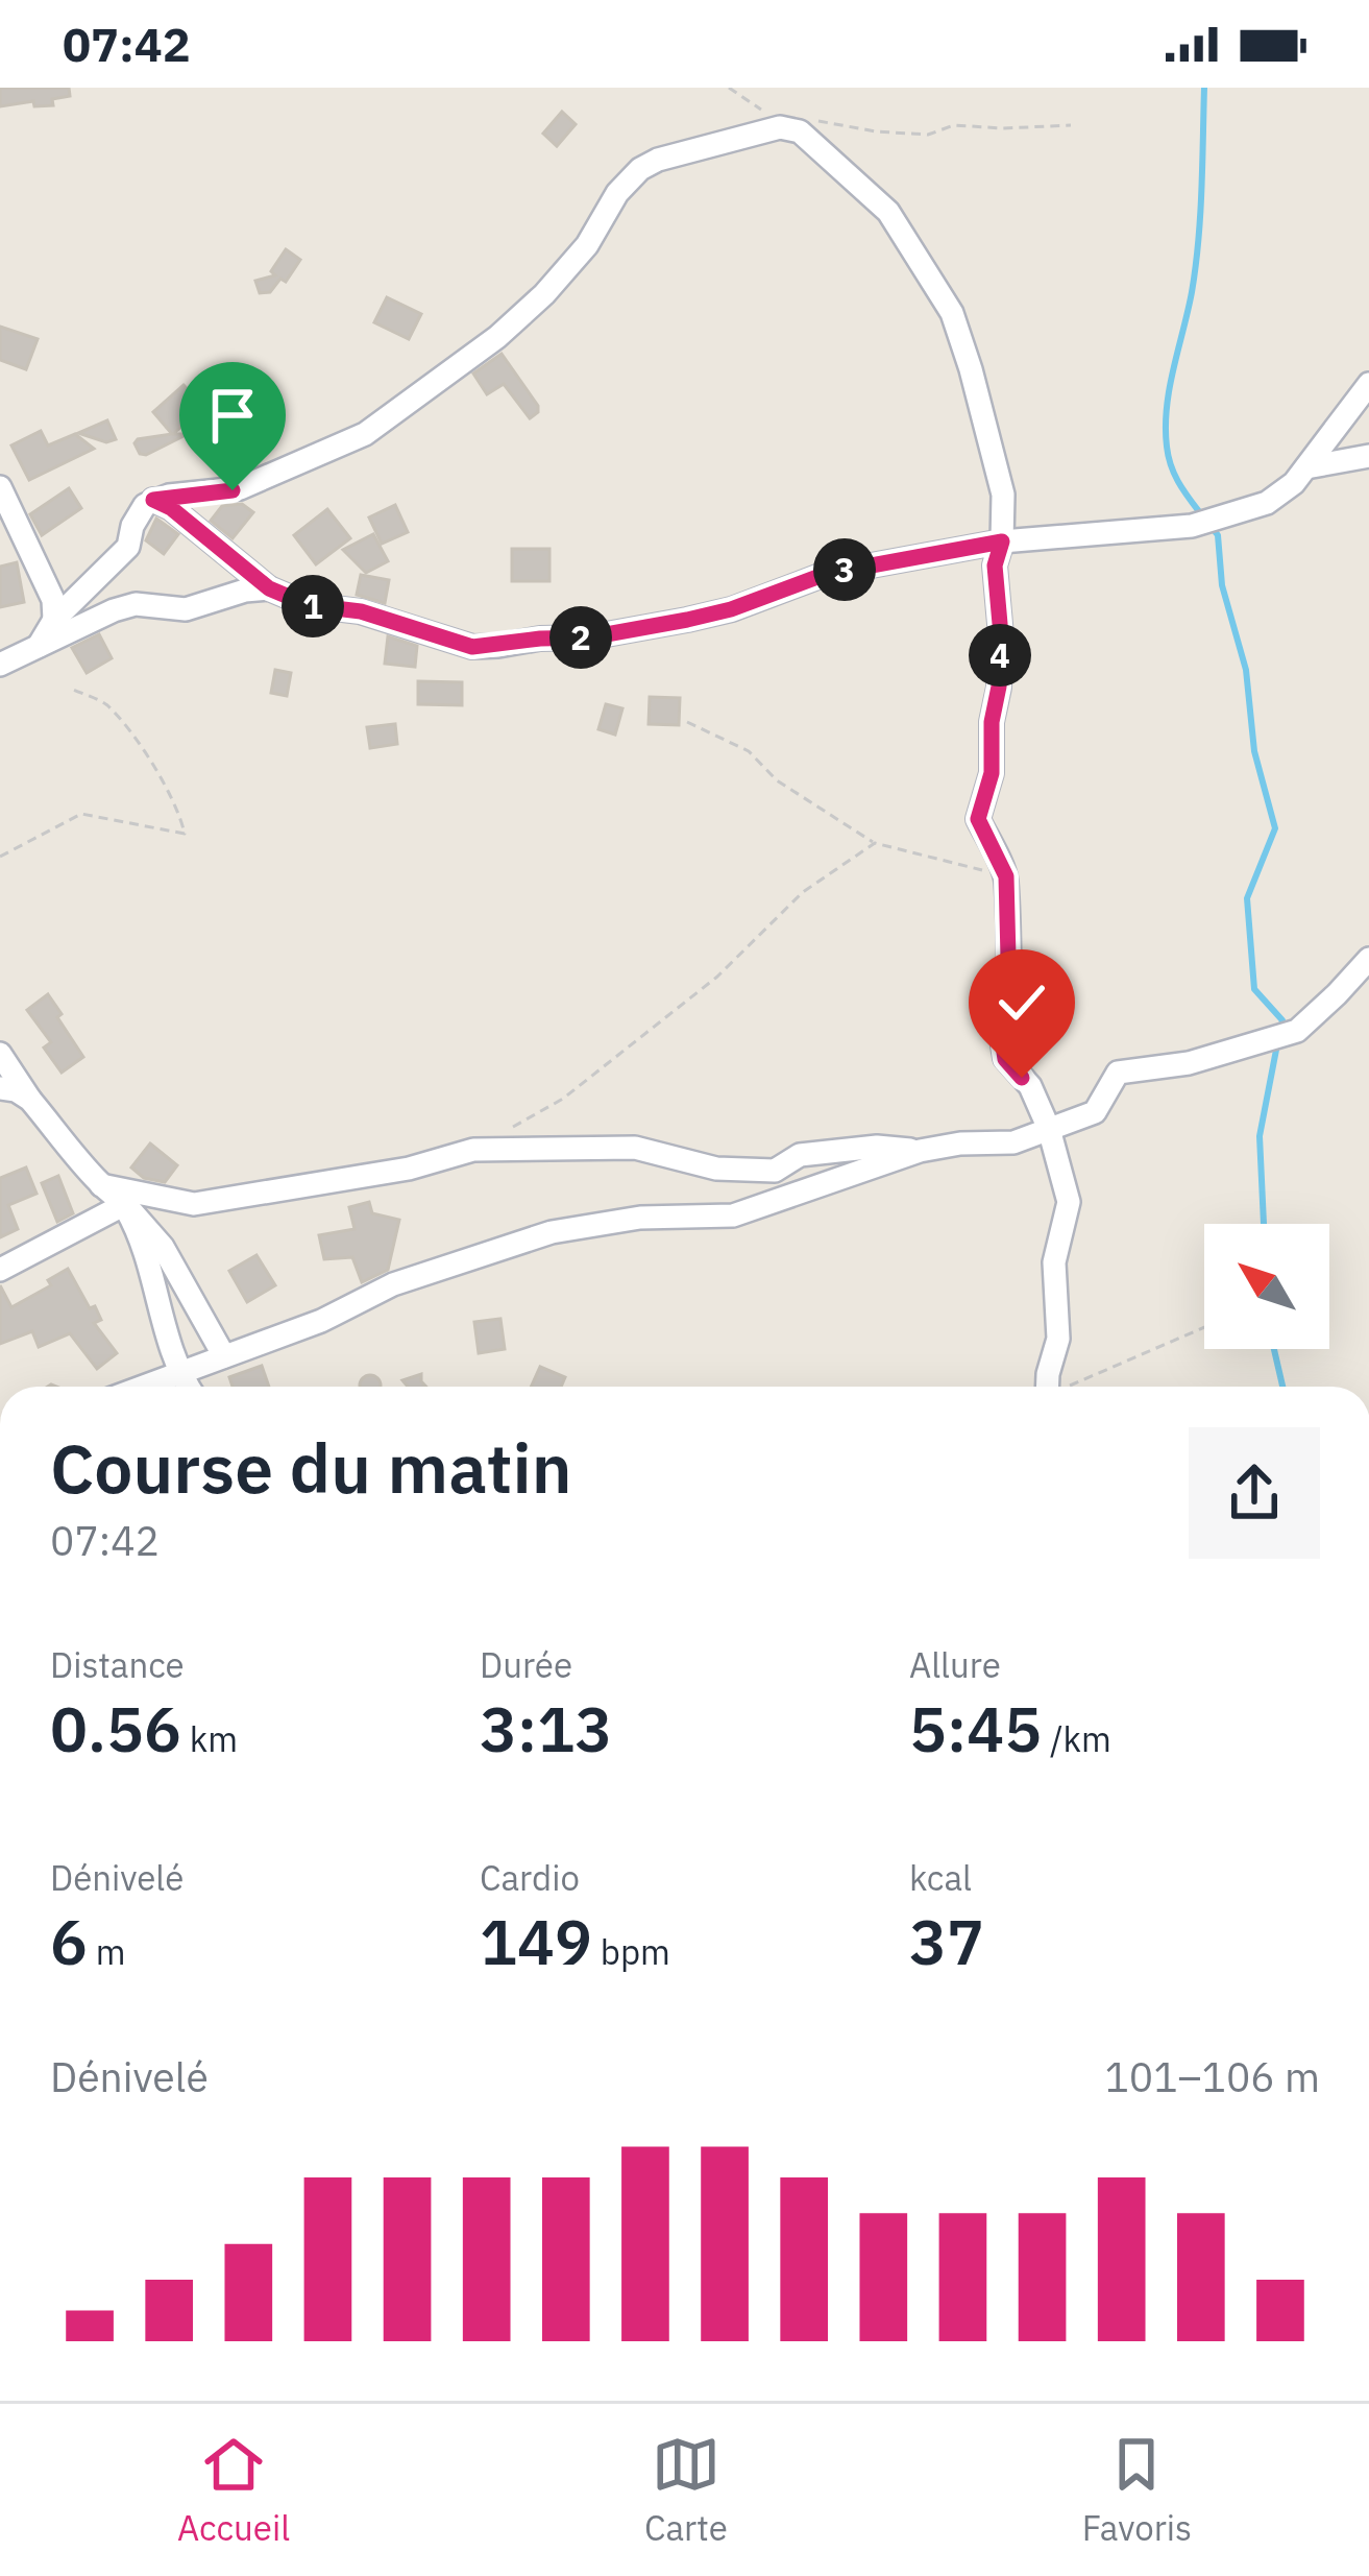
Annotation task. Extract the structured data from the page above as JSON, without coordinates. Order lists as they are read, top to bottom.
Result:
{
  "north": "top left",
  "page": {
    "status": "07:42",
    "pins": [
      "3",
      "1",
      "2",
      "4"
    ],
    "heading": ["Course du matin", "07:42"],
    "stats": [
      ["Distance", "0.56 km"],
      ["Durée", "3:13"],
      ["Allure", "5:45 /km"],
      ["Dénivelé", "6 m"],
      ["Cardio", "149 bpm"],
      ["kcal", "37"]
    ],
    "chart": ["Dénivelé", "101–106 m"],
    "tabs": ["Accueil", "Carte", "Favoris"]
  }
}
